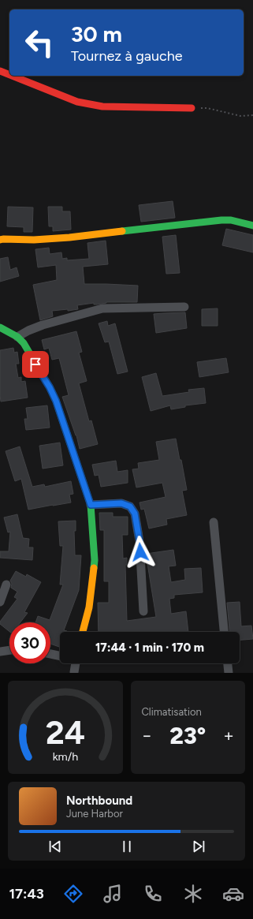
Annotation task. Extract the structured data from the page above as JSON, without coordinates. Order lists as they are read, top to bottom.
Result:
{
  "page": {
    "turn": ["30 m", "Tournez à gauche"],
    "limit": "30",
    "trip": "17:44 · 1 min · 170 m",
    "tile": "Climatisation",
    "heat": ["−", "23°", "+"],
    "song": ["Northbound", "June Harbor"],
    "tabs": "17:43",
    "gauge": ["24", "km/h"]
  }
}
